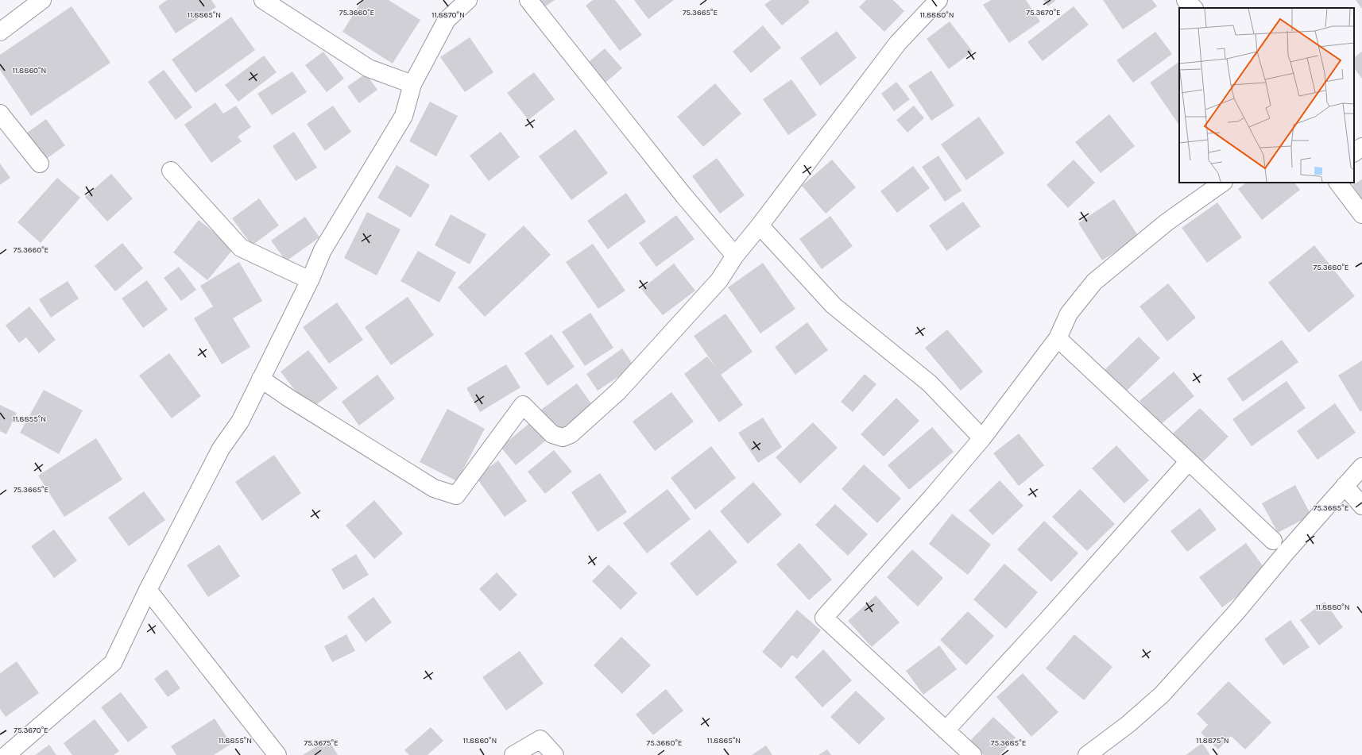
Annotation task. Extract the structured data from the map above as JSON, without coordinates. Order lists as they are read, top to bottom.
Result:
{
  "coordinates": [
    "75.3660°E",
    "75.3670°E",
    "75.3665°E",
    "11.8865°N",
    "11.8870°N",
    "11.8880°N",
    "11.8860°N",
    "75.3680°E",
    "11.8855°N",
    "75.3685°E",
    "11.8875°N",
    "75.3675°E"
  ]
}
